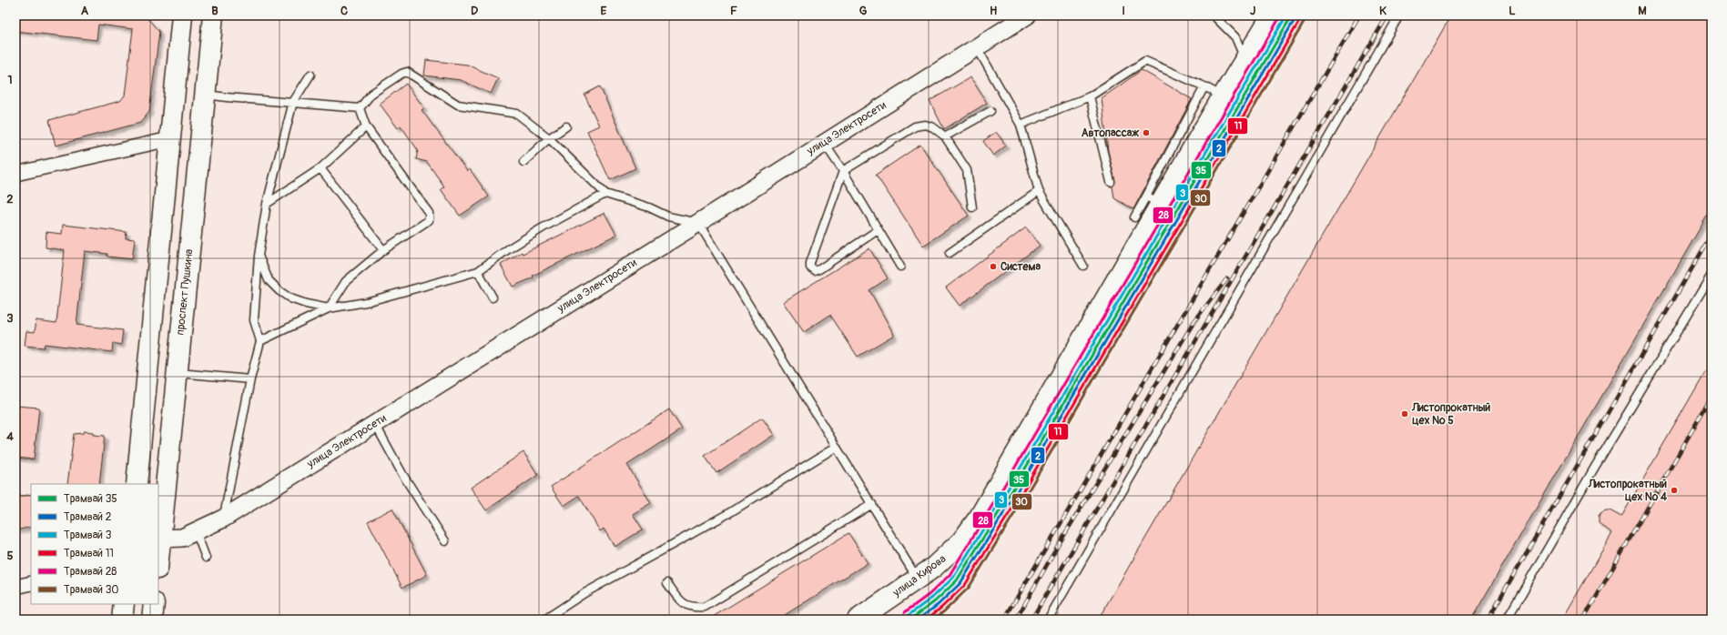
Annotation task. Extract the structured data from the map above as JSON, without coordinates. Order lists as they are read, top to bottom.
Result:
{
  "streets": {
    "main road": ["проспект Пушкина", "улица Кирова"],
    "street": ["улица Электросети"]
  },
  "crossings": [
    ["улица Электросети", "проспект Пушкина"]
  ],
  "places": [
    "Автопассаж",
    "Система",
    "Листопрокатный цех № 5",
    "Листопрокатный цех № 4"
  ],
  "lines": [
    "tram line 35",
    "tram line 3",
    "tram line 28",
    "tram line 2",
    "tram line 11",
    "tram line 30"
  ],
  "legend": [
    "Трамвай 35",
    "Трамвай 2",
    "Трамвай 3",
    "Трамвай 11",
    "Трамвай 28",
    "Трамвай 30"
  ],
  "grid": {
    "columns": [
      "A",
      "B",
      "C",
      "D",
      "E",
      "F",
      "G",
      "H",
      "I",
      "J",
      "K",
      "L",
      "M"
    ],
    "rows": [
      "1",
      "2",
      "3",
      "4",
      "5"
    ]
  }
}
